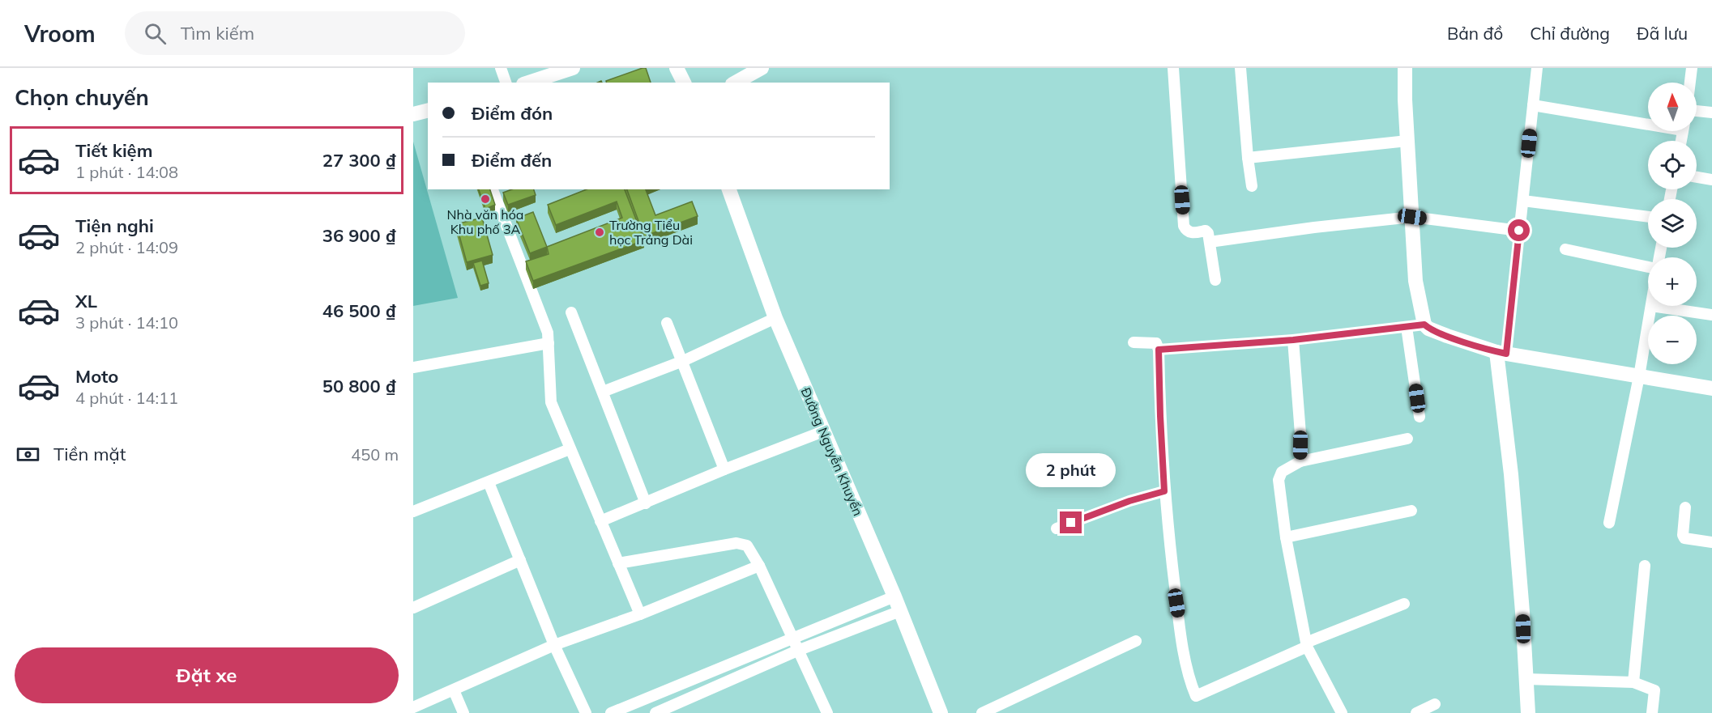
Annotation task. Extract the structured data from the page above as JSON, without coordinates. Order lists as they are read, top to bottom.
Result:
{
  "streets": {
    "street": ["Đường Nguyễn Khuyến"]
  },
  "places": ["Nhà văn hóa Khu phố 3A", "Trường Tiểu học Trảng Dài"],
  "north": "top",
  "page": {
    "header": "Vroom",
    "search": "Tìm kiếm",
    "nav": ["Bản đồ", "Chỉ đường", "Đã lưu"],
    "heading": "Chọn chuyến",
    "map_buttons": ["+", "−"],
    "banner": ["Điểm đón", "Điểm đến"],
    "list": [
      {
        "name": "Tiết kiệm",
        "note": "1 phút · 14:08",
        "value": "27 300 ₫"
      },
      {
        "name": "Tiện nghi",
        "note": "2 phút · 14:09",
        "value": "36 900 ₫"
      },
      {
        "name": "XL",
        "note": "3 phút · 14:10",
        "value": "46 500 ₫"
      },
      {
        "name": "Moto",
        "note": "4 phút · 14:11",
        "value": "50 800 ₫"
      }
    ],
    "pay": ["Tiền mặt", "450 m"],
    "bubble": "2 phút",
    "buttons": "Đặt xe"
  }
}
